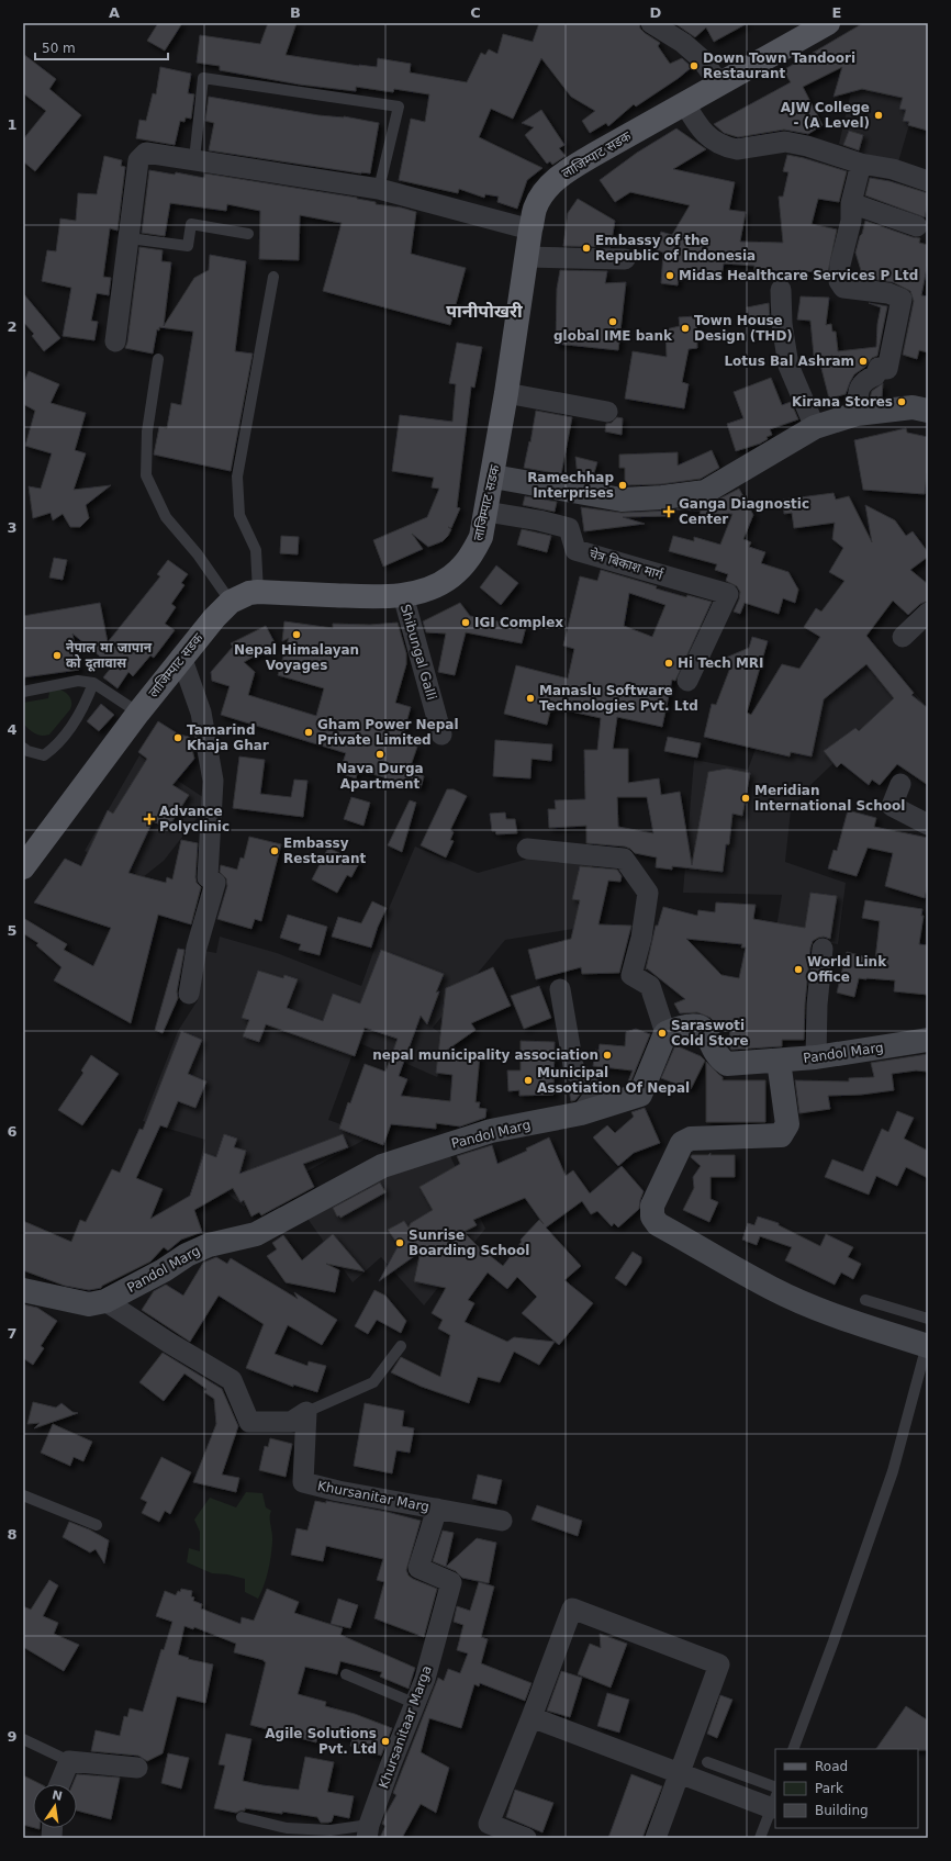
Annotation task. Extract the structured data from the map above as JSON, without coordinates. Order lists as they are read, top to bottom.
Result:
{
  "streets": {
    "main road": ["लाजिम्पाट सडक"],
    "street": [
      "चेत्र बिकाश मार्ग",
      "Shibungal Galli",
      "Pandol Marg",
      "Khursanitar Marg",
      "Khursanitaar Marga"
    ]
  },
  "crossings": [
    ["लाजिम्पाट सडक", "चेत्र बिकाश मार्ग"],
    ["लाजिम्पाट सडक", "Shibungal Galli"],
    ["Khursanitar Marg", "Khursanitaar Marga"]
  ],
  "districts": ["पानीपोखरी"],
  "places": {
    "other": [
      "Down Town Tandoori Restaurant",
      "AJW College - (A Level)",
      "Embassy of the Republic of Indonesia",
      "Midas Healthcare Services P Ltd",
      "global IME bank",
      "Town House Design (THD)",
      "Lotus Bal Ashram",
      "Kirana Stores",
      "Ramechhap Interprises",
      "IGI Complex",
      "Nepal Himalayan Voyages",
      "नेपाल मा जापान को दूतावास",
      "Hi Tech MRI",
      "Manaslu Software Technologies Pvt. Ltd",
      "Gham Power Nepal Private Limited",
      "Tamarind Khaja Ghar",
      "Nava Durga Apartment",
      "Meridian International School",
      "Embassy Restaurant",
      "World Link Office",
      "Saraswoti Cold Store",
      "nepal municipality association",
      "Municipal Assotiation Of Nepal",
      "Sunrise Boarding School",
      "Agile Solutions Pvt. Ltd"
    ],
    "health": ["Ganga Diagnostic Center", "Advance Polyclinic"]
  },
  "legend": ["Road", "Park", "Building"],
  "scale_bar": "50 m",
  "north": "top",
  "grid": {
    "columns": [
      "A",
      "B",
      "C",
      "D",
      "E"
    ],
    "rows": [
      "1",
      "2",
      "3",
      "4",
      "5",
      "6",
      "7",
      "8",
      "9"
    ]
  }
}
